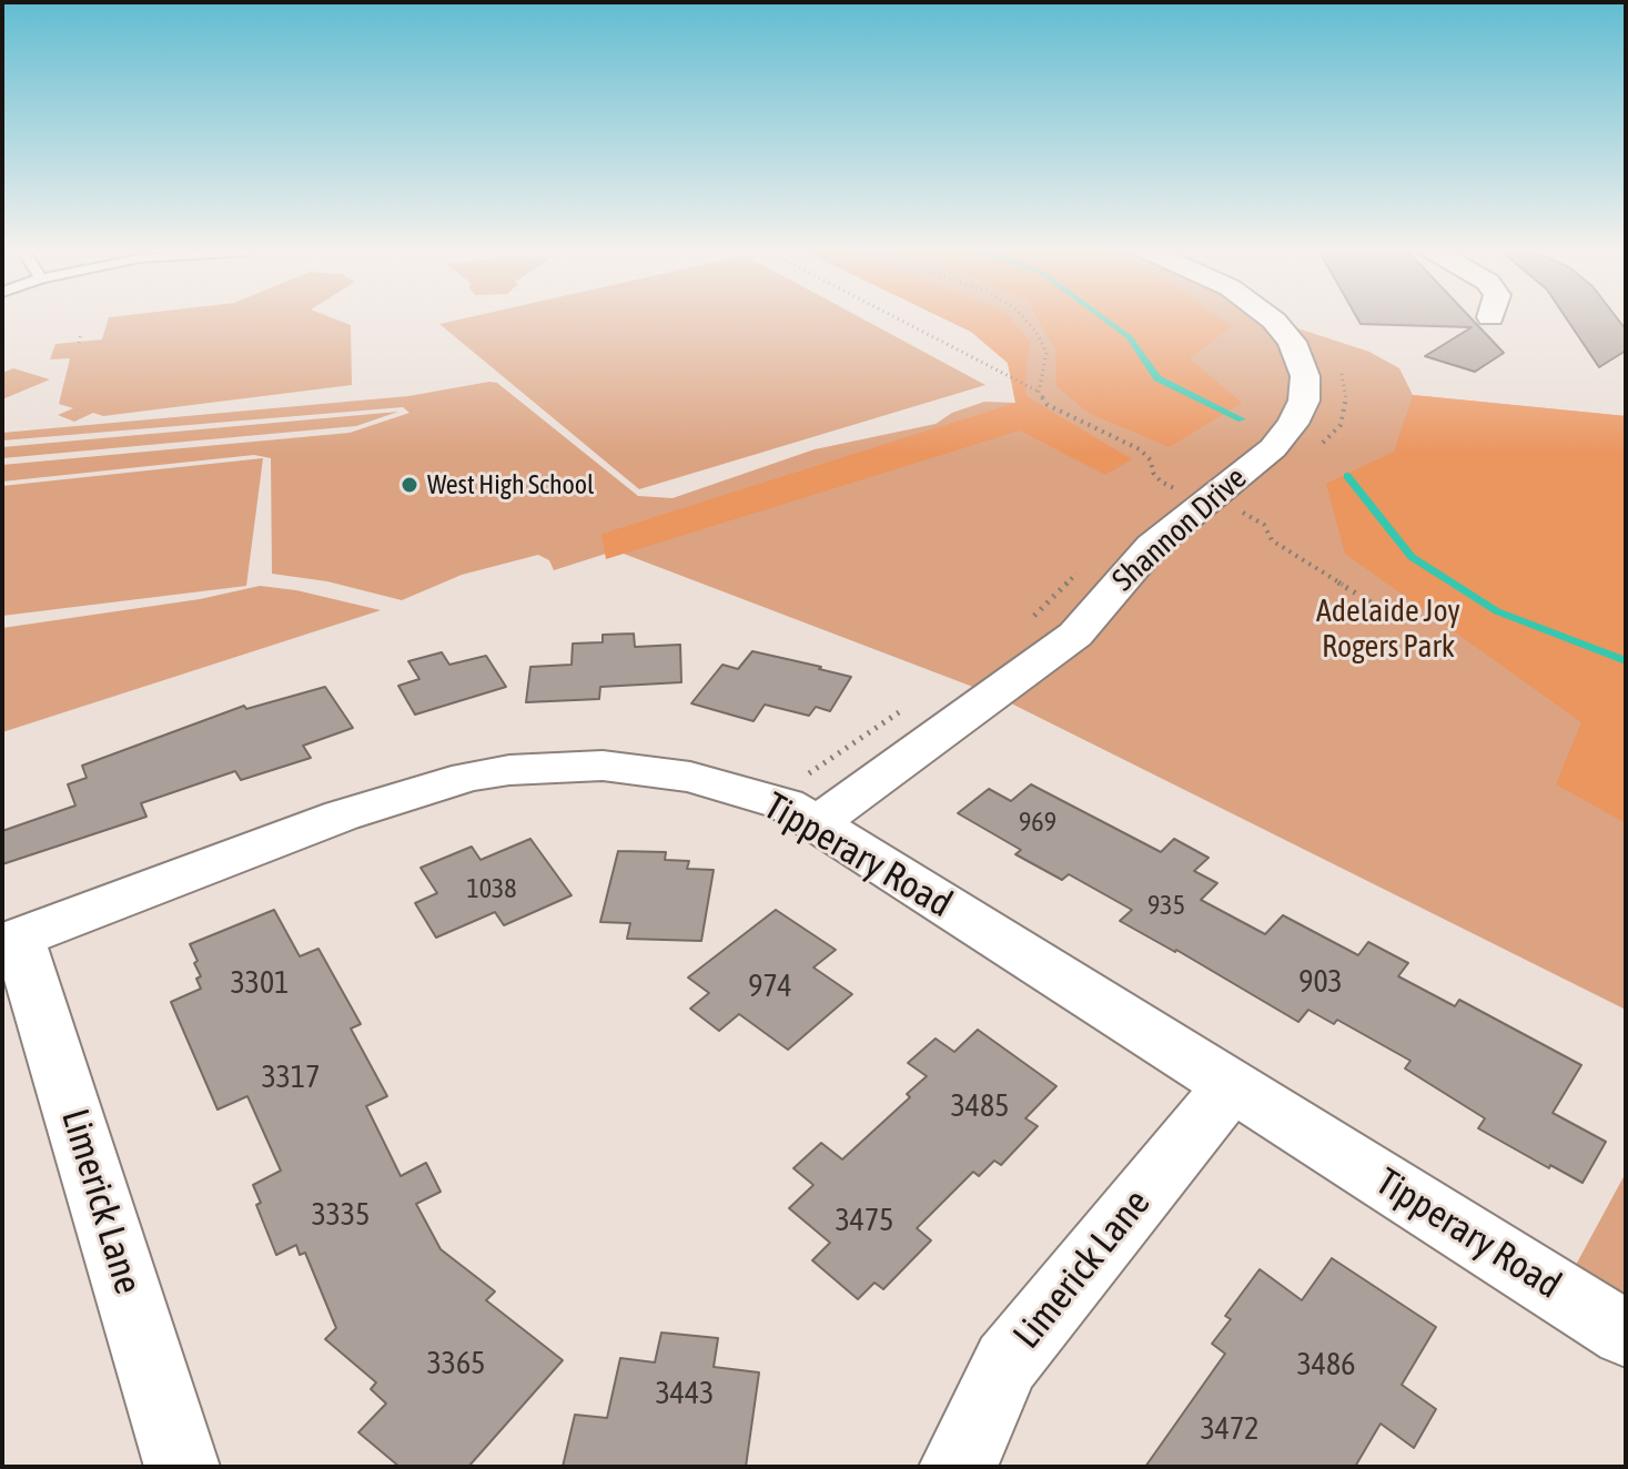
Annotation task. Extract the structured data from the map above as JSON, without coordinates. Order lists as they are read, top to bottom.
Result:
{
  "streets": {
    "street": ["Shannon Drive", "Tipperary Road", "Limerick Lane"]
  },
  "crossings": [
    ["Shannon Drive", "Tipperary Road"],
    ["Tipperary Road", "Limerick Lane"]
  ],
  "parks": ["Adelaide Joy Rogers Park"],
  "places": ["West High School"],
  "house_numbers": [
    "969",
    "1038",
    "935",
    "903",
    "3301",
    "974",
    "3317",
    "3485",
    "3335",
    "3475",
    "3365",
    "3486",
    "3443",
    "3472"
  ]
}
